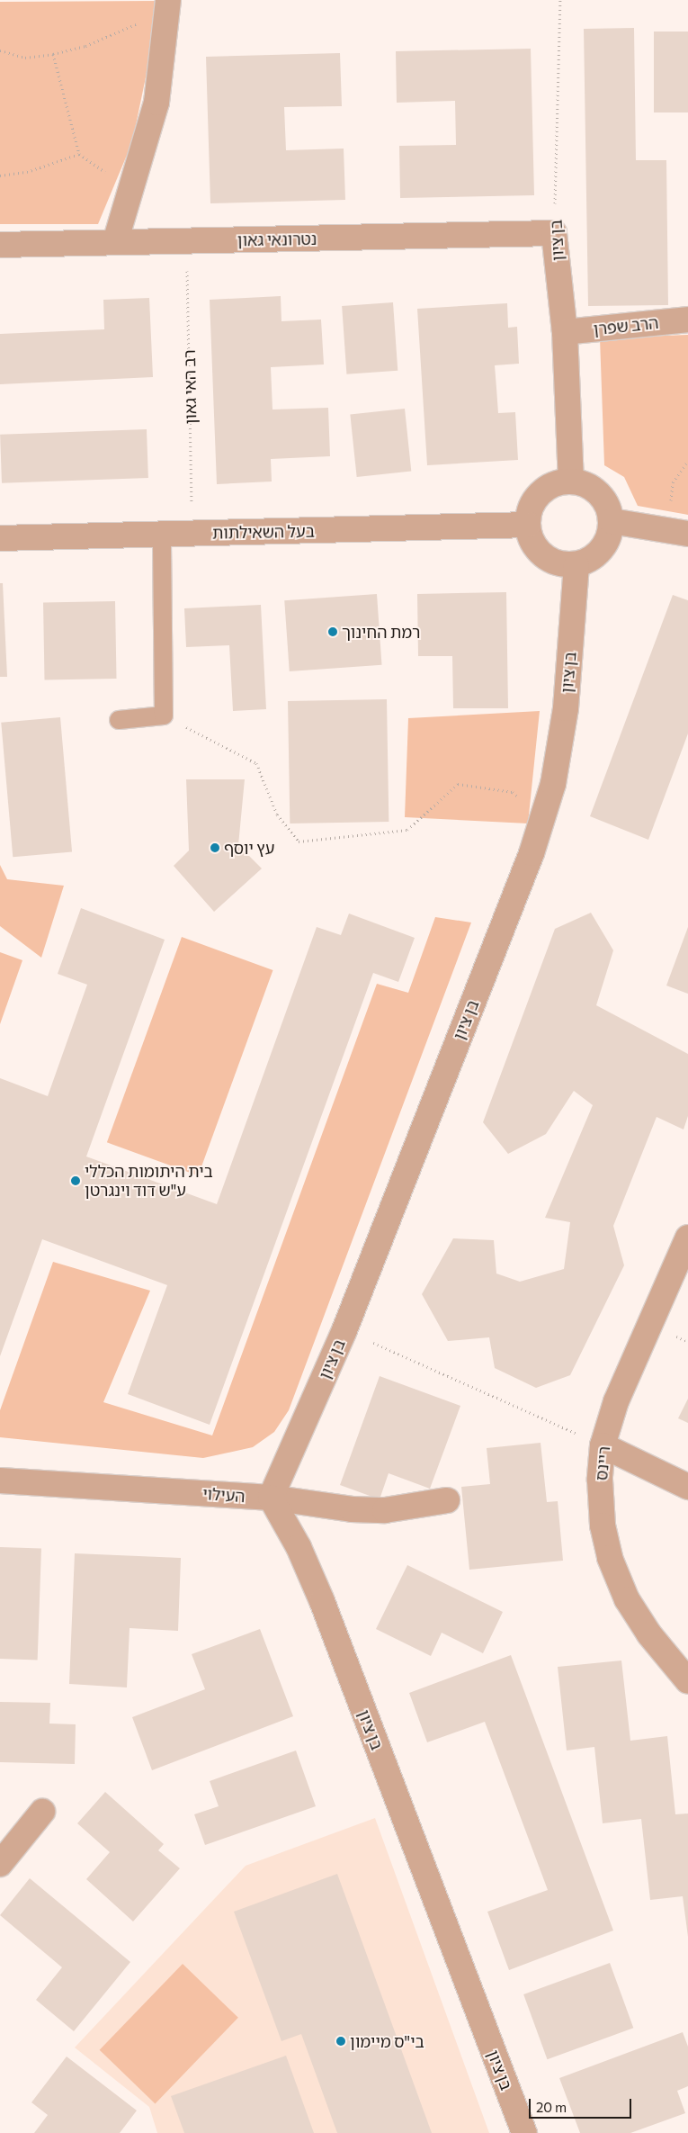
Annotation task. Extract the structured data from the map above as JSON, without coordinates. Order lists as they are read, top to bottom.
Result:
{
  "streets": {
    "street": [
      "נטרונאי גאון",
      "בן ציון",
      "הרב שפרן",
      "בעל השאילתות",
      "ריינס",
      "העילוי"
    ],
    "path": ["רב האי גאון"]
  },
  "crossings": [
    ["נטרונאי גאון", "בן ציון"],
    ["נטרונאי גאון", "רב האי גאון"],
    ["בן ציון", "הרב שפרן"],
    ["בן ציון", "בעל השאילתות"],
    ["בן ציון", "העילוי"],
    ["רב האי גאון", "בעל השאילתות"]
  ],
  "places": [
    "רמת החינוך",
    "עץ יוסף",
    "בית היתומות הכללי ע\"ש דוד וינגרטן",
    "בי\"ס מיימון"
  ],
  "scale_bar": "20 m"
}
